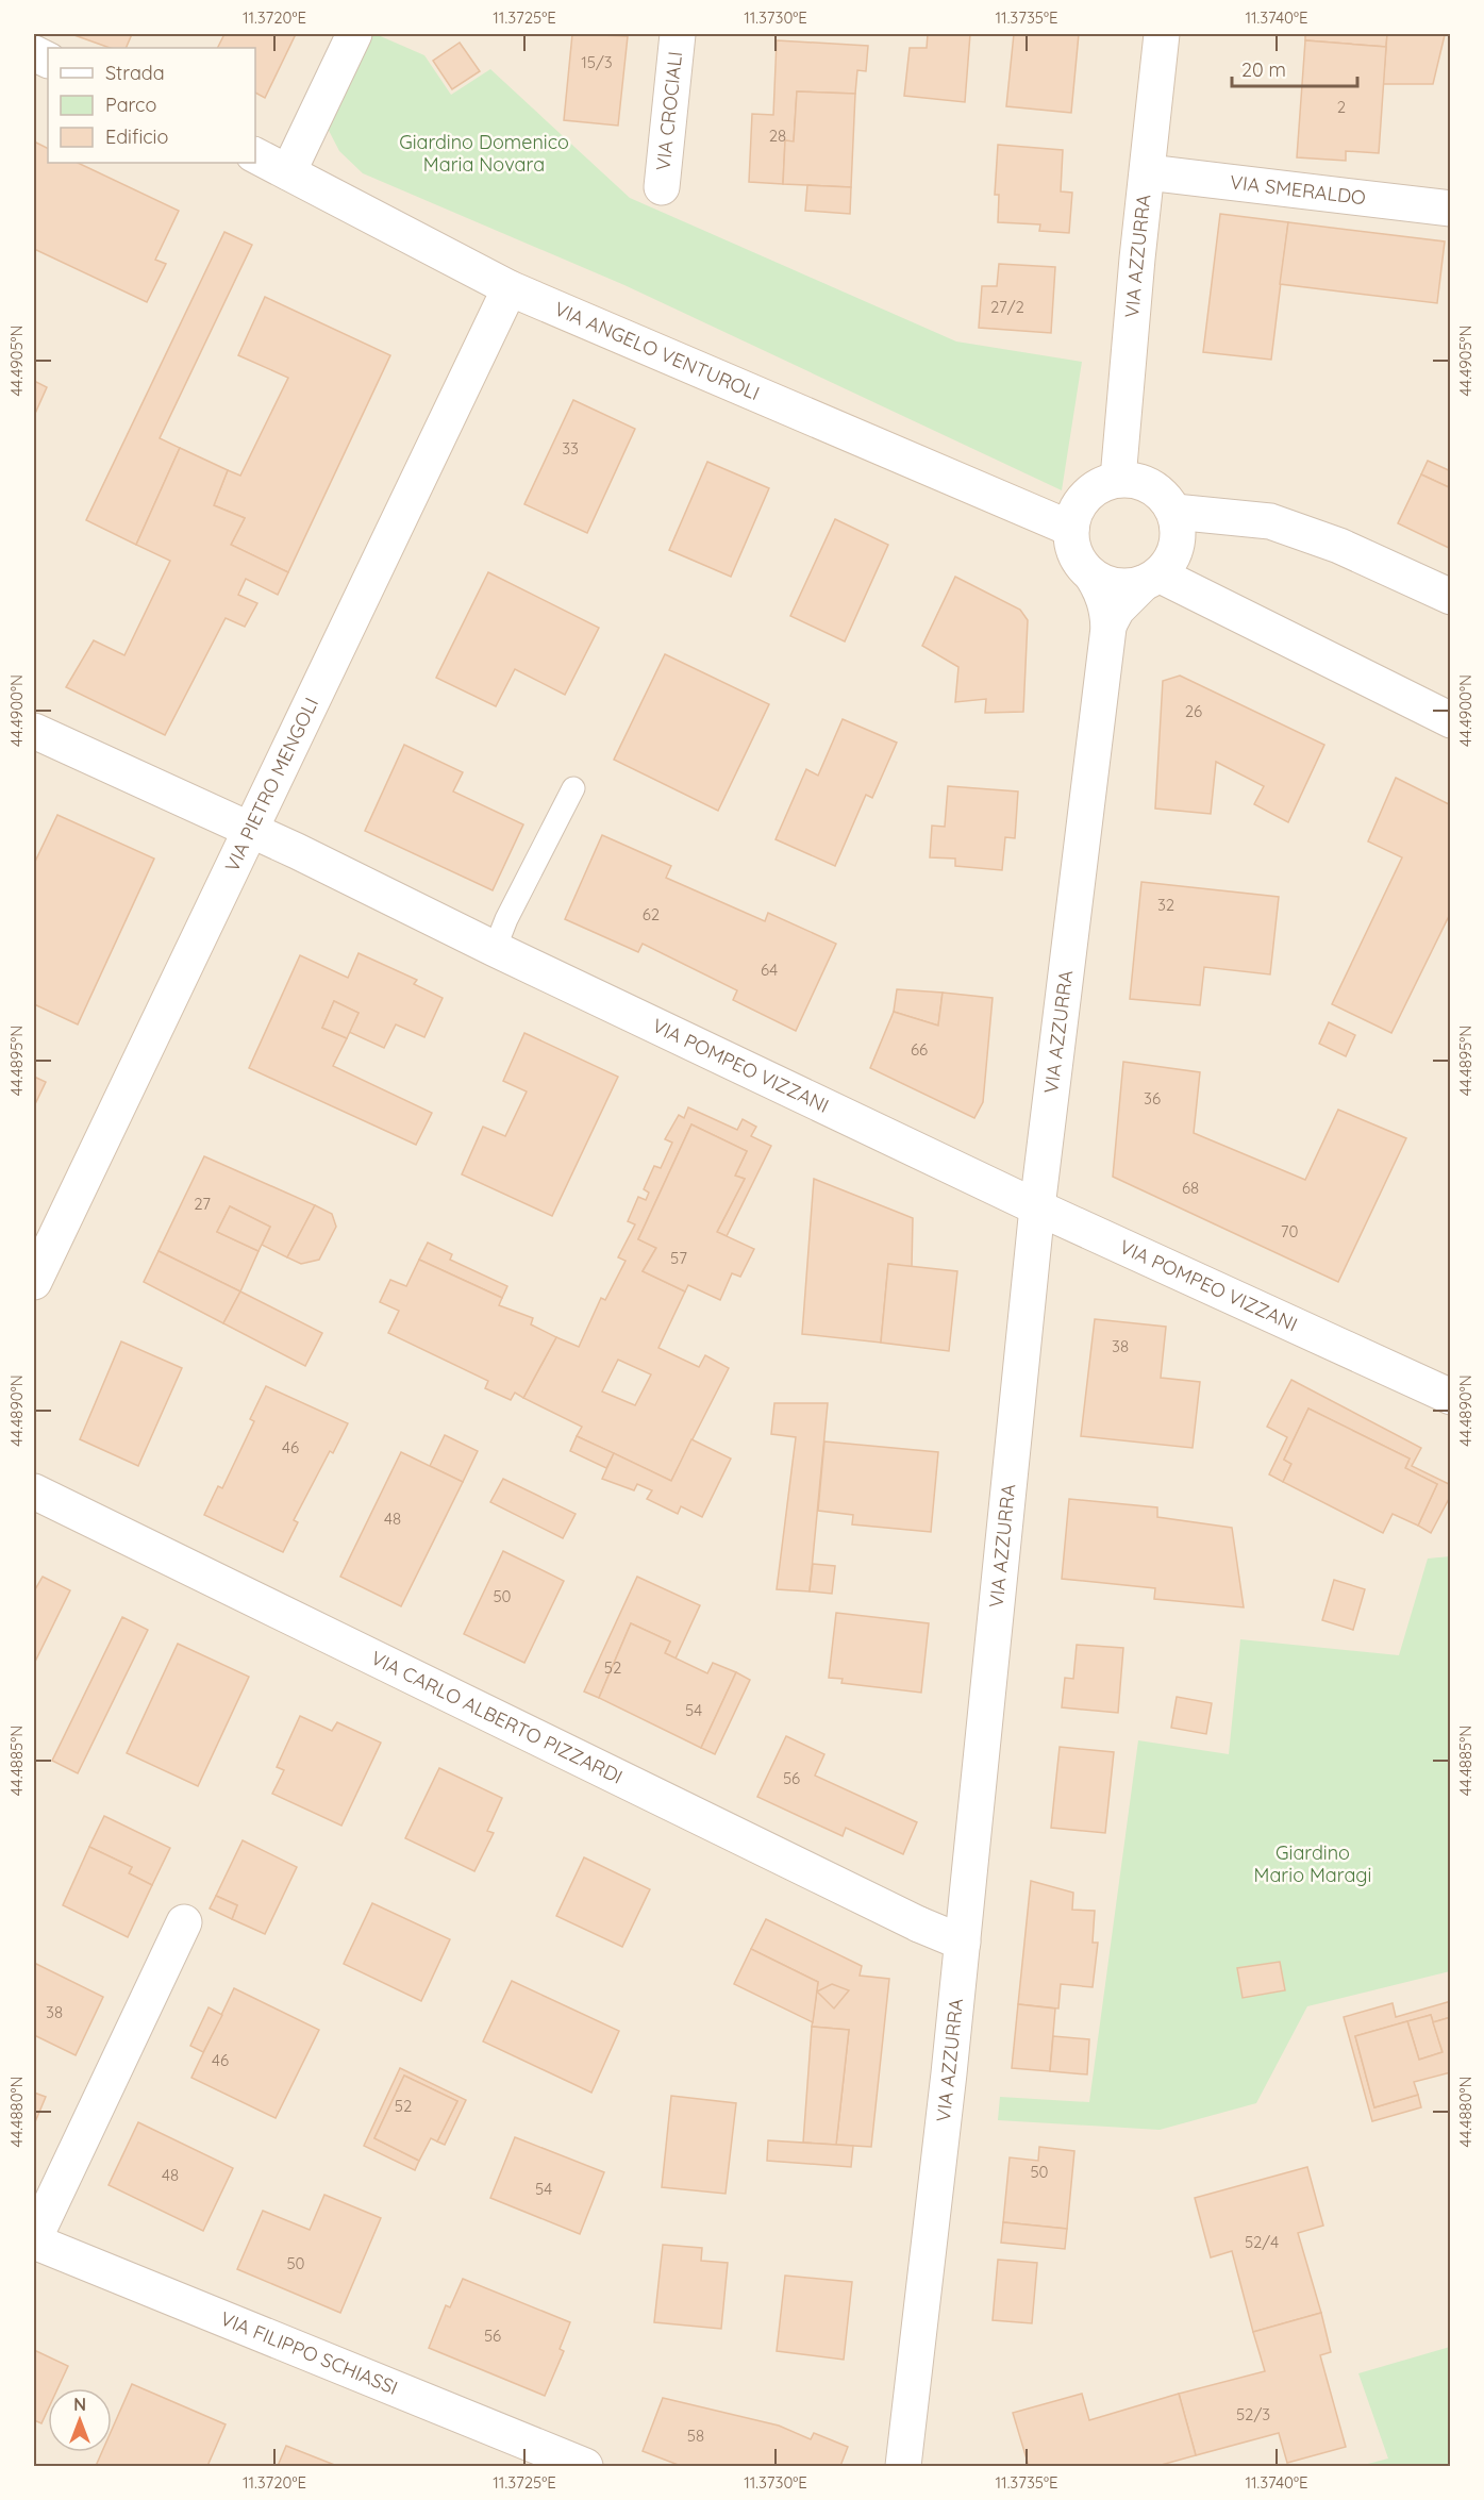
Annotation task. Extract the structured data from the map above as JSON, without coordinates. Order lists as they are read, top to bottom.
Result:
{
  "streets": {
    "street": [
      "VIA CROCIALI",
      "VIA SMERALDO",
      "VIA AZZURRA",
      "VIA ANGELO VENTUROLI",
      "VIA PIETRO MENGOLI",
      "VIA POMPEO VIZZANI",
      "VIA CARLO ALBERTO PIZZARDI",
      "VIA FILIPPO SCHIASSI"
    ]
  },
  "crossings": [
    ["VIA SMERALDO", "VIA AZZURRA"],
    ["VIA AZZURRA", "VIA ANGELO VENTUROLI"],
    ["VIA AZZURRA", "VIA POMPEO VIZZANI"],
    ["VIA AZZURRA", "VIA CARLO ALBERTO PIZZARDI"],
    ["VIA ANGELO VENTUROLI", "VIA PIETRO MENGOLI"],
    ["VIA PIETRO MENGOLI", "VIA POMPEO VIZZANI"]
  ],
  "parks": ["Giardino Domenico Maria Novara", "Giardino Mario Maragi"],
  "house_numbers": [
    "15/3",
    "2",
    "28",
    "27/2",
    "33",
    "26",
    "32",
    "62",
    "64",
    "66",
    "36",
    "68",
    "27",
    "70",
    "57",
    "38",
    "46",
    "48",
    "50",
    "52",
    "54",
    "56",
    "38",
    "46",
    "52",
    "50",
    "48",
    "54",
    "52/4",
    "50",
    "56",
    "52/3",
    "58"
  ],
  "legend": ["Strada", "Parco", "Edificio"],
  "scale_bar": "20 m",
  "north": "top",
  "coordinates": [
    "11.3720°E",
    "11.3725°E",
    "11.3730°E",
    "11.3735°E",
    "11.3740°E",
    "44.4905°N",
    "44.4900°N",
    "44.4895°N",
    "44.4890°N",
    "44.4885°N",
    "44.4880°N"
  ]
}
